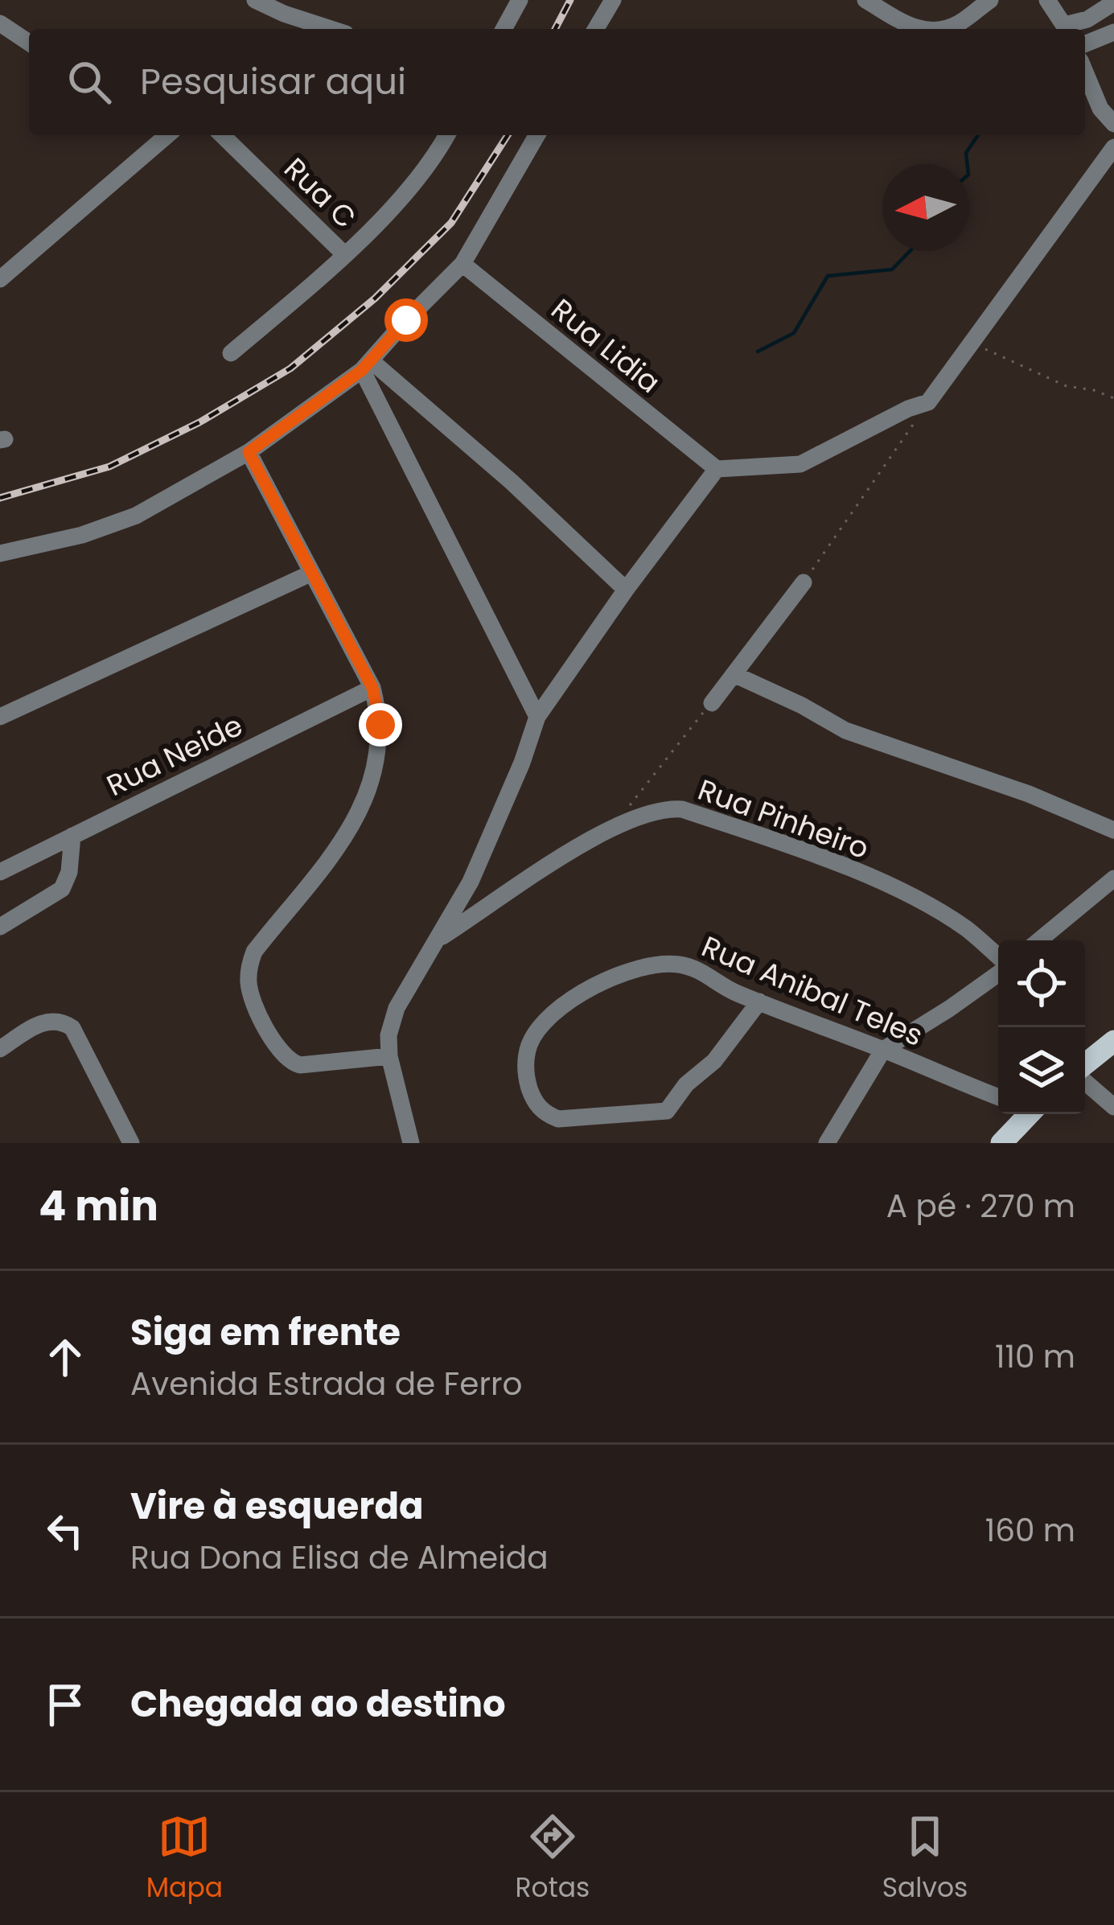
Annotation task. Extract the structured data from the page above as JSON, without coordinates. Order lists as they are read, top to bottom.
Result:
{
  "streets": {
    "street": [
      "Rua C",
      "Rua Lidia",
      "Rua Neide",
      "Rua Pinheiro",
      "Rua Anibal Teles"
    ]
  },
  "north": "left",
  "page": {
    "search": "Pesquisar aqui",
    "heading": ["4 min", "A pé · 270 m"],
    "list": [
      ["Siga em frente", "Avenida Estrada de Ferro", "110 m"],
      ["Vire à esquerda", "Rua Dona Elisa de Almeida", "160 m"],
      "Chegada ao destino"
    ],
    "nav": ["Mapa", "Rotas", "Salvos"]
  }
}
